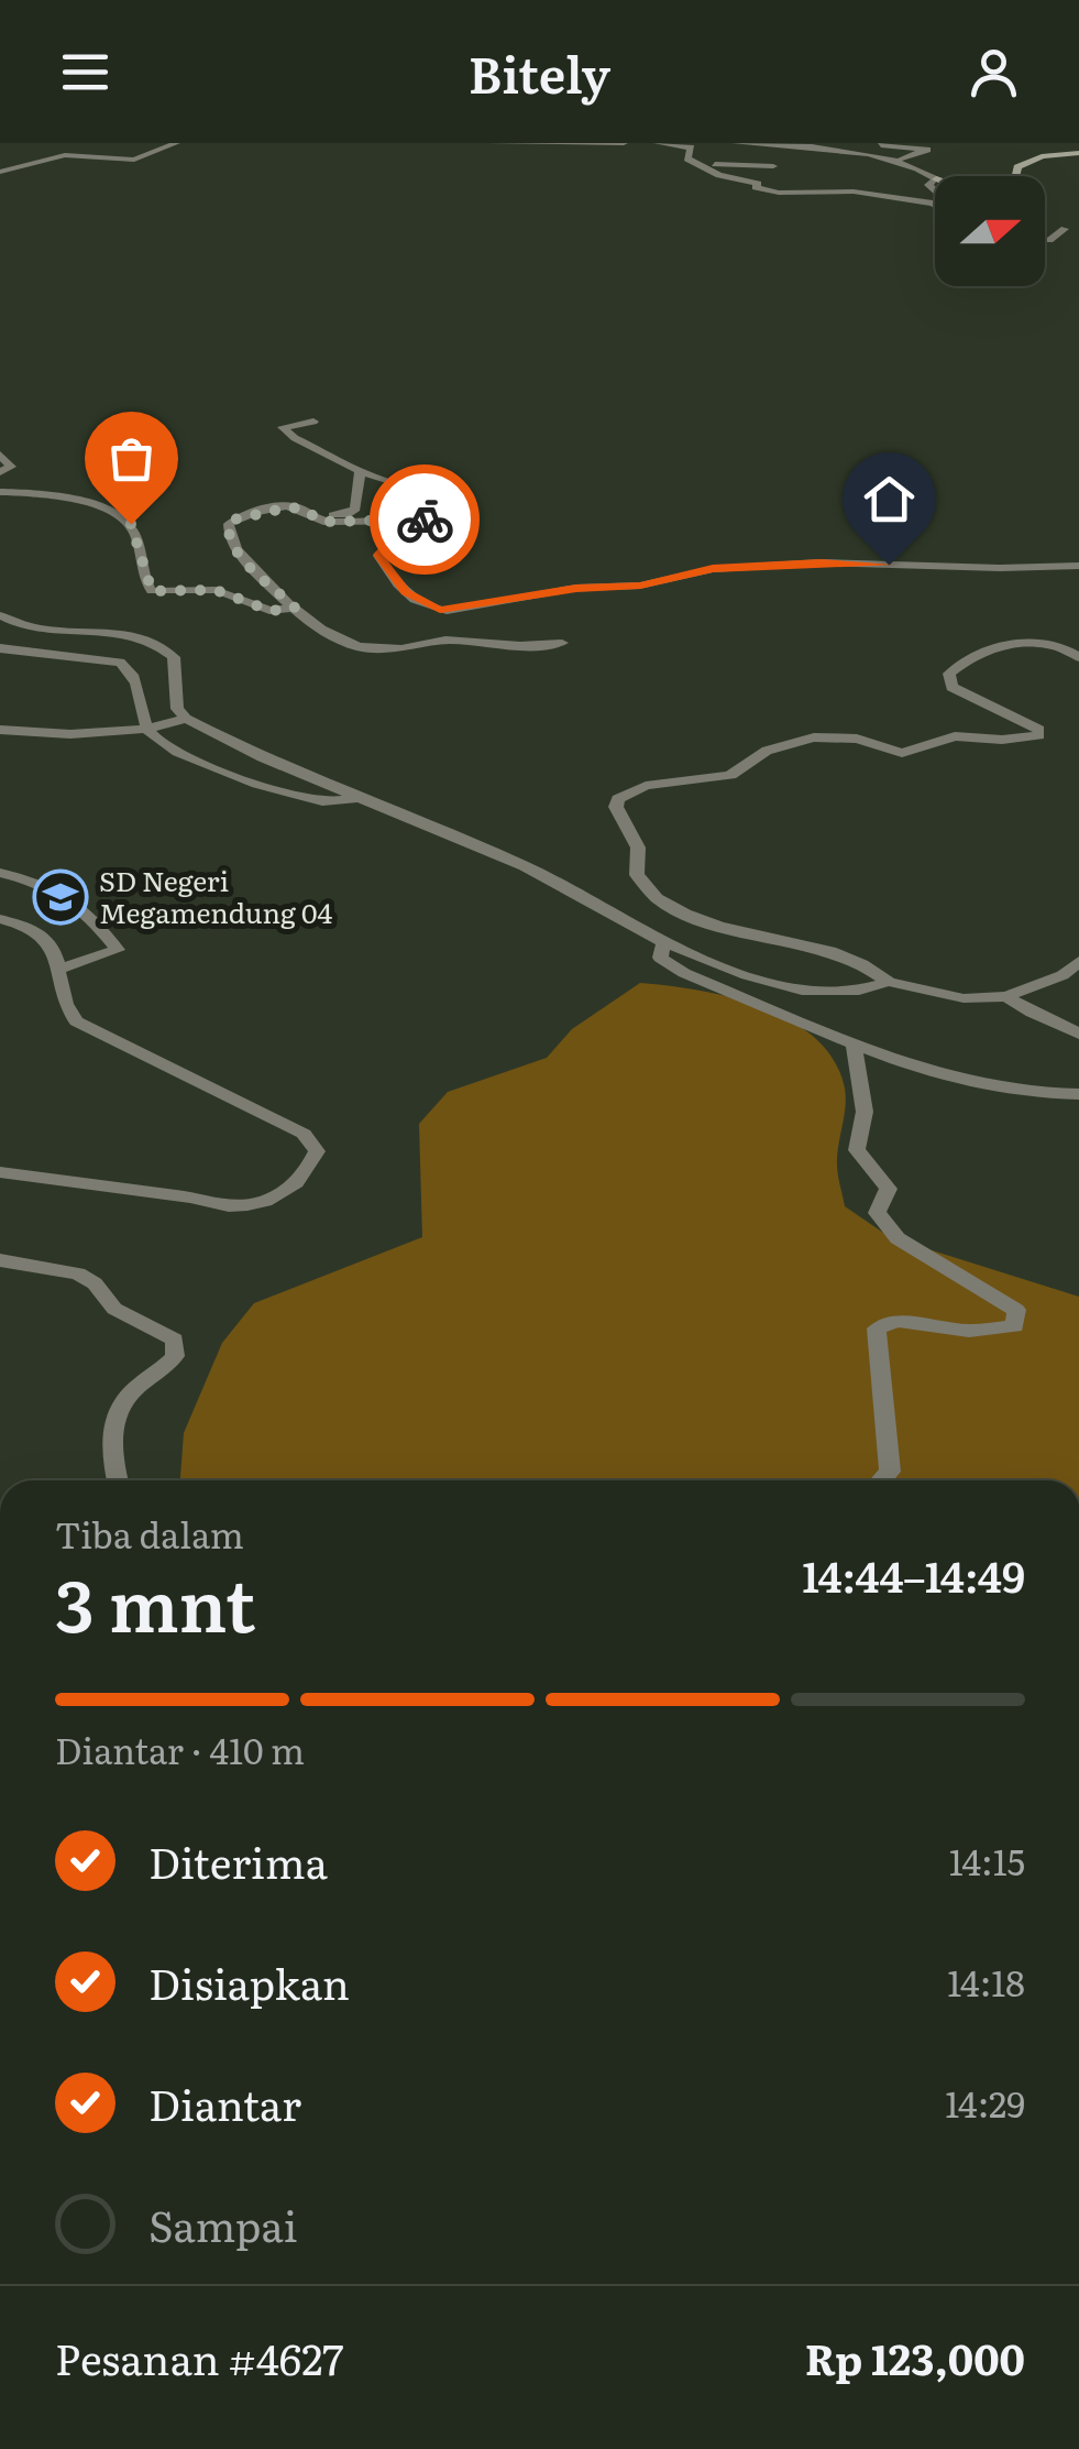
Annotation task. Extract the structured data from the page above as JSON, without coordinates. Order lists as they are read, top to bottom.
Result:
{
  "places": {
    "school or university": ["SD Negeri Megamendung 04"]
  },
  "north": "right",
  "page": {
    "header": "Bitely",
    "heading": ["3 mnt", "Tiba dalam", "14:44–14:49"],
    "panel": ["Pesanan #4627", "Rp 123,000"],
    "bar": "Diantar · 410 m",
    "list": [
      ["Diterima", "14:15"],
      ["Disiapkan", "14:18"],
      ["Diantar", "14:29"],
      "Sampai"
    ]
  }
}
